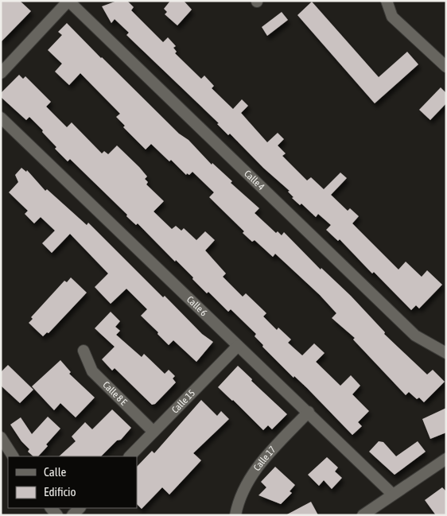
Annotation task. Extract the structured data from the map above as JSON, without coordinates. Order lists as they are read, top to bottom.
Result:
{
  "streets": {
    "street": [
      "Calle 4",
      "Calle 6",
      "Calle 8 E",
      "Calle 15",
      "Calle 17"
    ]
  },
  "crossings": [
    ["Calle 6", "Calle 15"],
    ["Calle 6", "Calle 17"],
    ["Calle 8 E", "Calle 15"]
  ],
  "legend": ["Calle", "Edificio"]
}
